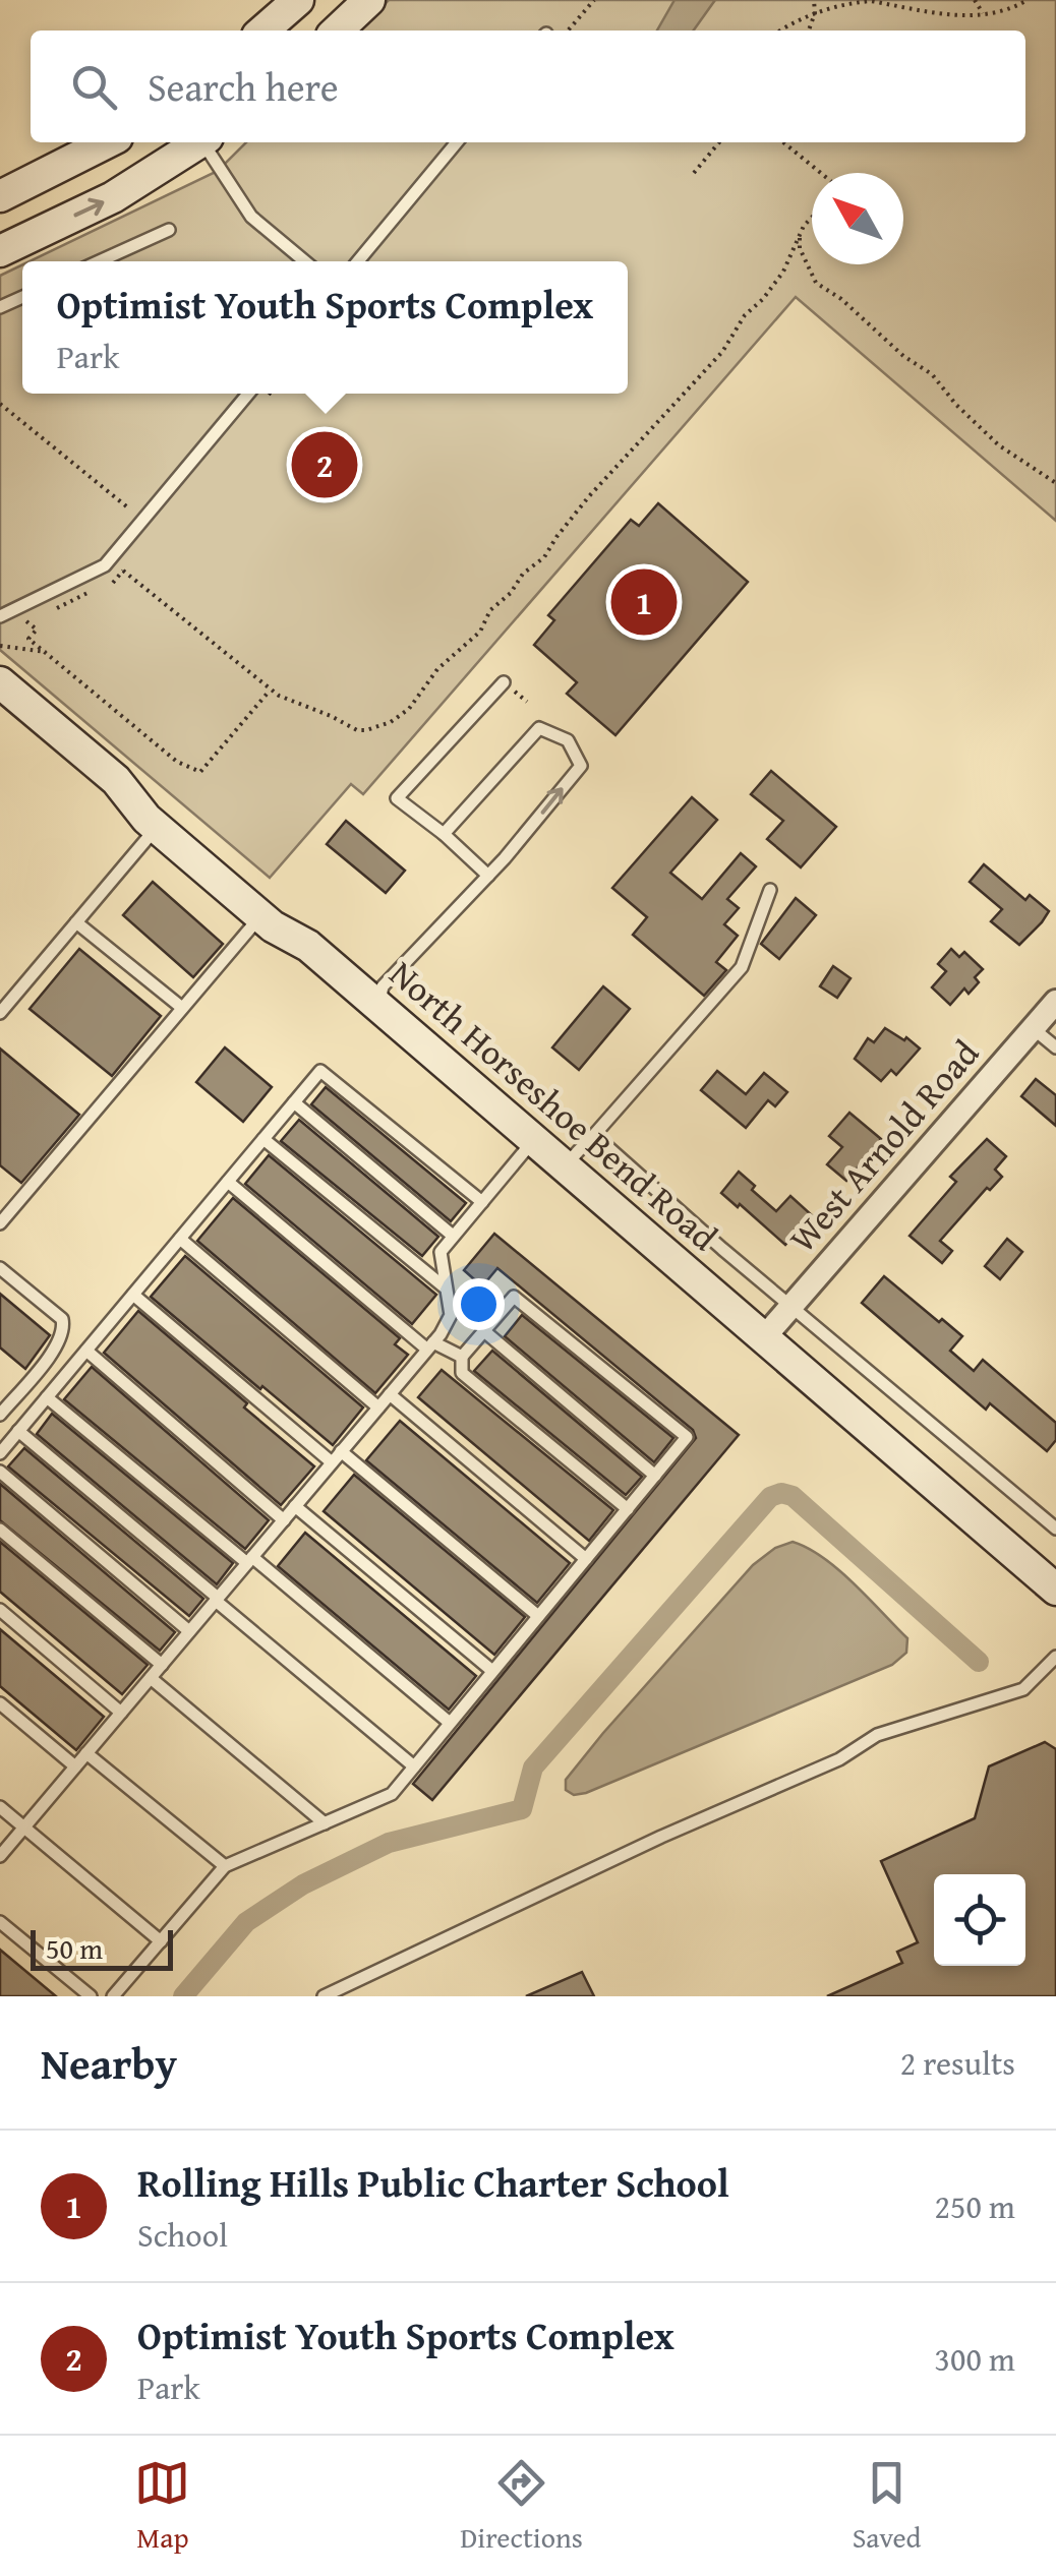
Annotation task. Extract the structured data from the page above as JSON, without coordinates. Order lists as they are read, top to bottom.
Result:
{
  "streets": {
    "street": ["North Horseshoe Bend Road", "West Arnold Road"]
  },
  "crossings": [
    ["North Horseshoe Bend Road", "West Arnold Road"]
  ],
  "scale_bar": "50 m",
  "north": "top left",
  "page": {
    "search": "Search here",
    "popup": ["Optimist Youth Sports Complex", "Park"],
    "pins": ["2", "1"],
    "scale": "50 m",
    "heading": ["Nearby", "2 results"],
    "list": [
      {
        "mark": "1",
        "name": "Rolling Hills Public Charter School",
        "note": "School",
        "value": "250 m"
      },
      {
        "mark": "2",
        "name": "Optimist Youth Sports Complex",
        "note": "Park",
        "value": "300 m"
      }
    ],
    "nav": ["Map", "Directions", "Saved"]
  }
}
